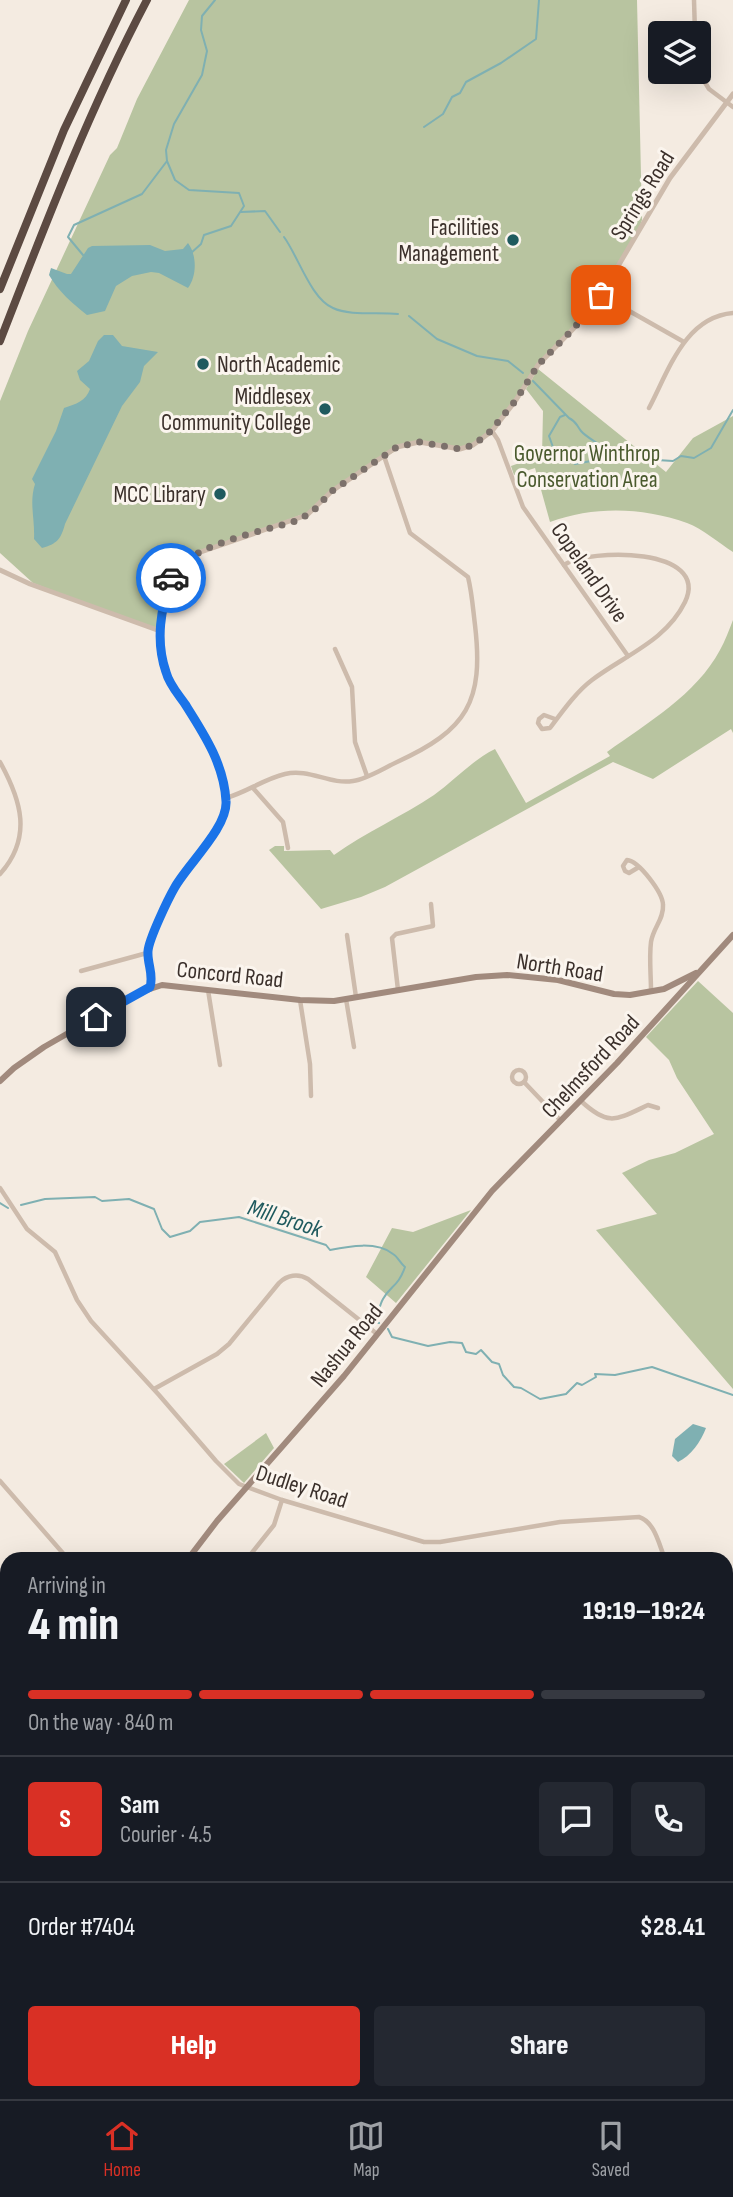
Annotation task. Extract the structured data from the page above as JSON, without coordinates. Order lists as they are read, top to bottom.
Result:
{
  "streets": {
    "main road": [
      "North Road",
      "Concord Road",
      "Chelmsford Road",
      "Nashua Road"
    ],
    "street": ["Springs Road", "Copeland Drive", "Dudley Road"]
  },
  "crossings": [
    ["Springs Road", "Copeland Drive"],
    ["North Road", "Concord Road"],
    ["Chelmsford Road", "Nashua Road"],
    ["Nashua Road", "Dudley Road"]
  ],
  "water": ["Mill Brook"],
  "parks": ["Governor Winthrop Conservation Area"],
  "places": [
    "Facilities Management",
    "North Academic",
    "Middlesex Community College",
    "MCC Library"
  ],
  "page": {
    "heading": ["4 min", "Arriving in", "19:19–19:24"],
    "panel": [
      "Sam",
      "Courier · 4.5",
      "Order #7404",
      "$28.41"
    ],
    "bar": "On the way · 840 m",
    "round": "S",
    "buttons": ["Help", "Share"],
    "tabs": ["Home", "Map", "Saved"]
  }
}
